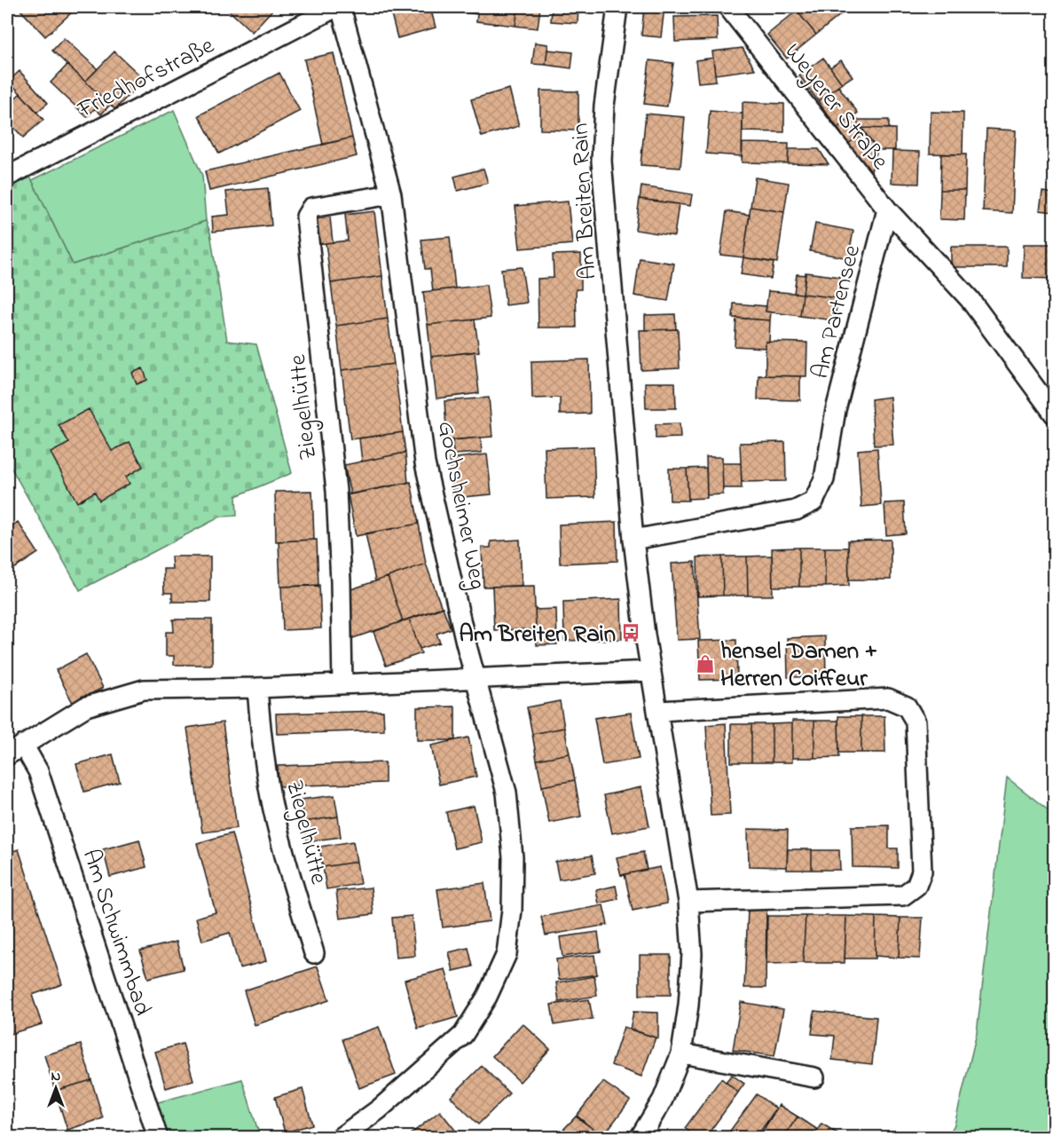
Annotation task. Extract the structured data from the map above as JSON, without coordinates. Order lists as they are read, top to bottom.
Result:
{
  "streets": {
    "street": [
      "Friedhofstraße",
      "Weyerer Straße",
      "Am Breiten Rain",
      "Am Partensee",
      "Ziegelhütte",
      "Gochsheimer Weg",
      "Am Schwimmbad"
    ]
  },
  "crossings": [
    ["Weyerer Straße", "Am Partensee"],
    ["Am Breiten Rain", "Am Partensee"],
    ["Ziegelhütte", "Gochsheimer Weg"]
  ],
  "places": {
    "bus stop": ["Am Breiten Rain"],
    "shop": ["hensel Damen + Herren Coiffeur"]
  },
  "north": "top"
}
